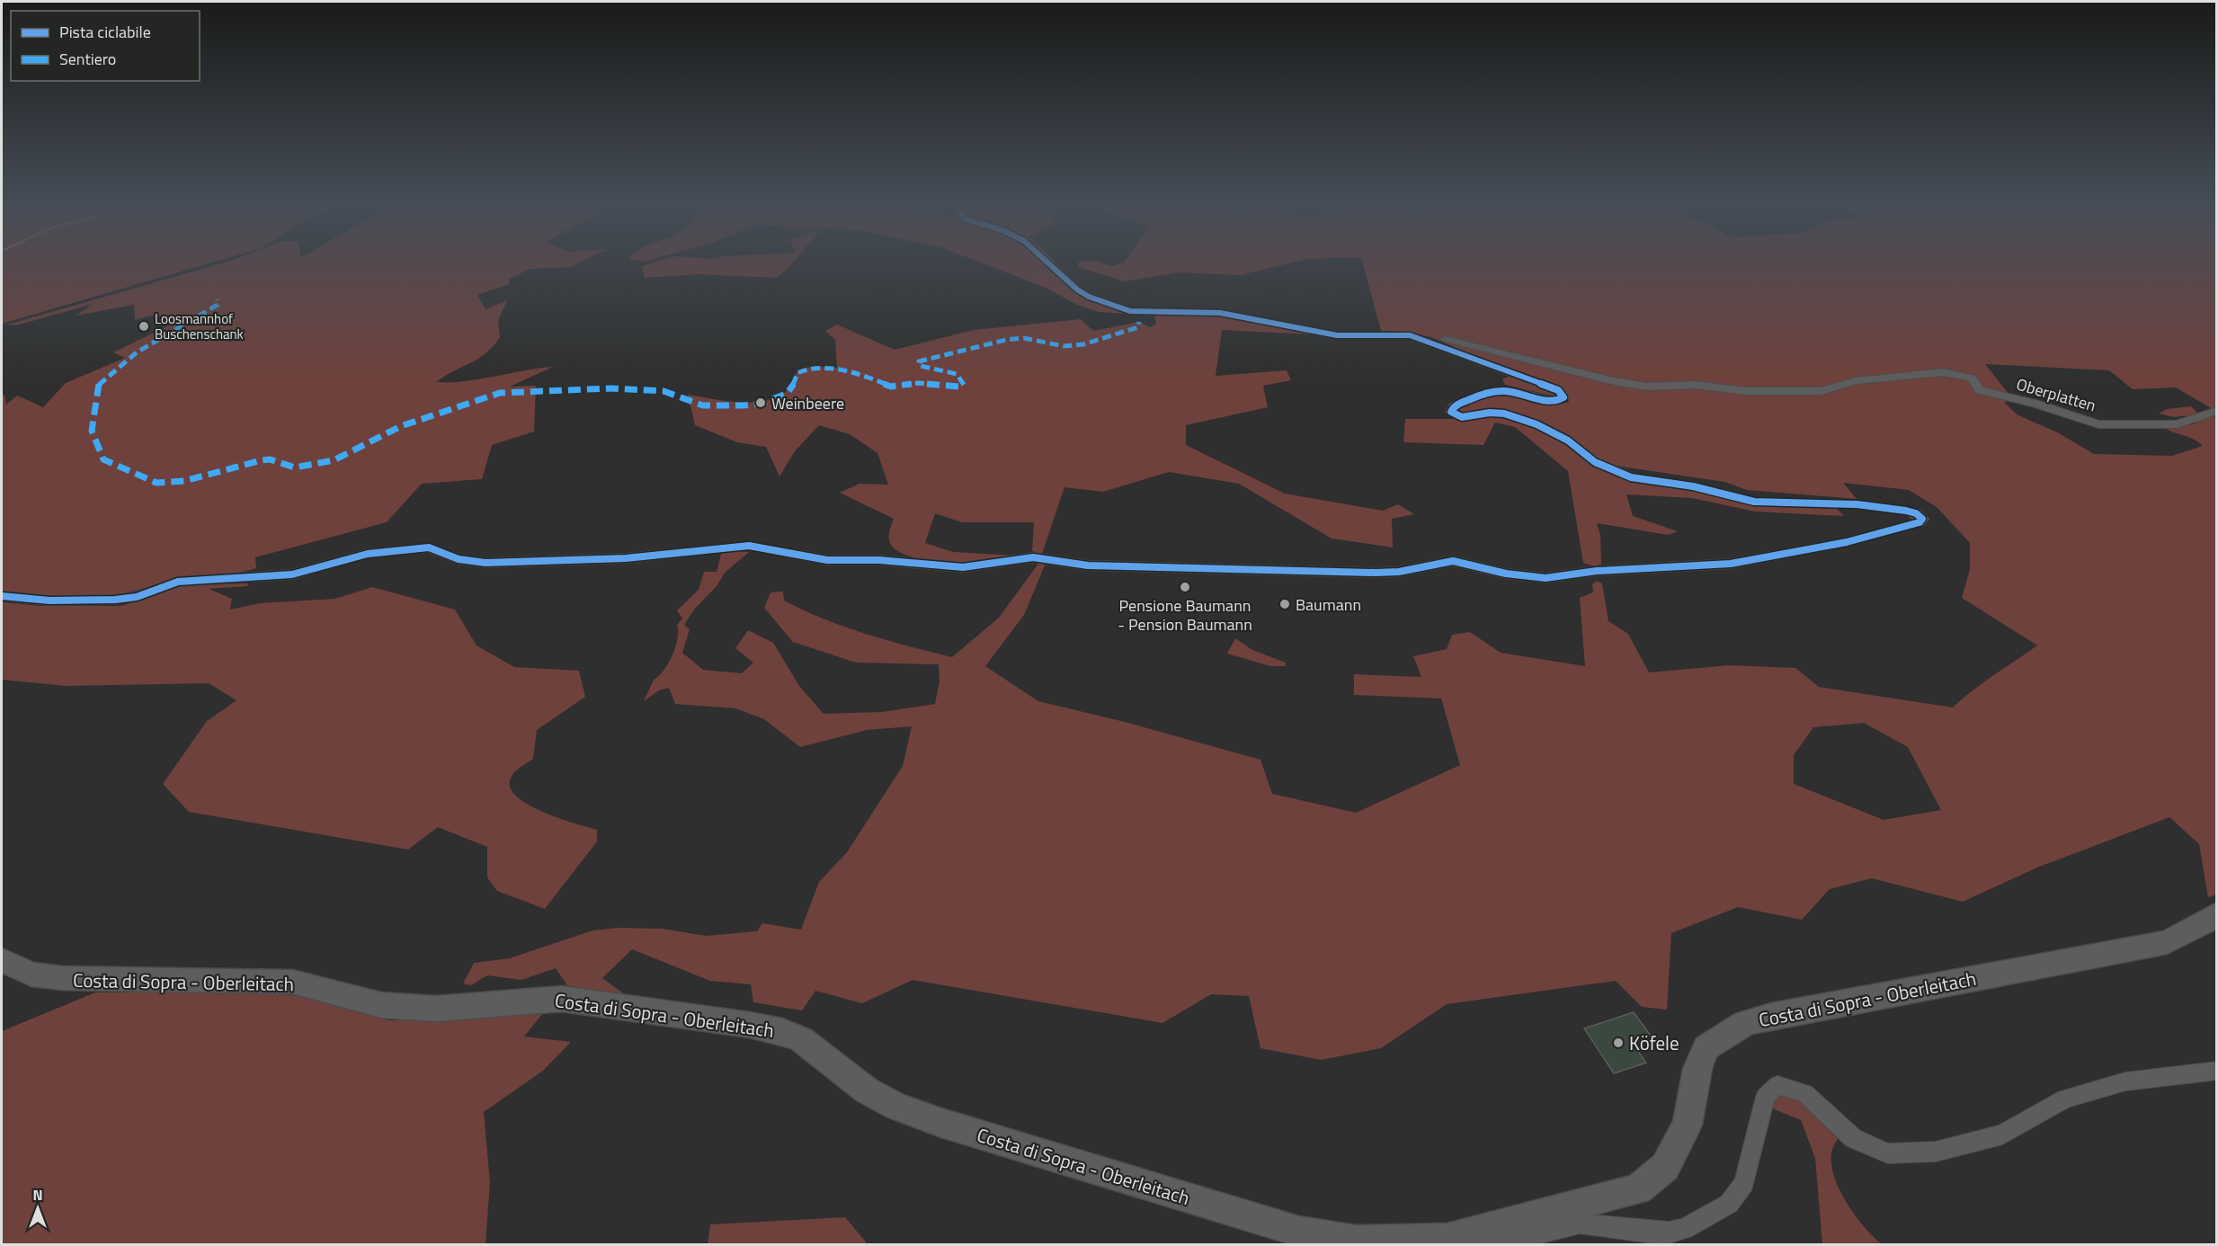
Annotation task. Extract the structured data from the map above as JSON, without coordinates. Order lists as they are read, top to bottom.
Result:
{
  "streets": {
    "main road": ["Costa di Sopra - Oberleitach"],
    "street": ["Oberplatten"]
  },
  "places": [
    "Loosmannhof Buschenschank",
    "Weinbeere",
    "Pensione Baumann - Pension Baumann",
    "Baumann",
    "Köfele"
  ],
  "legend": ["Pista ciclabile", "Sentiero"],
  "north": "top"
}
